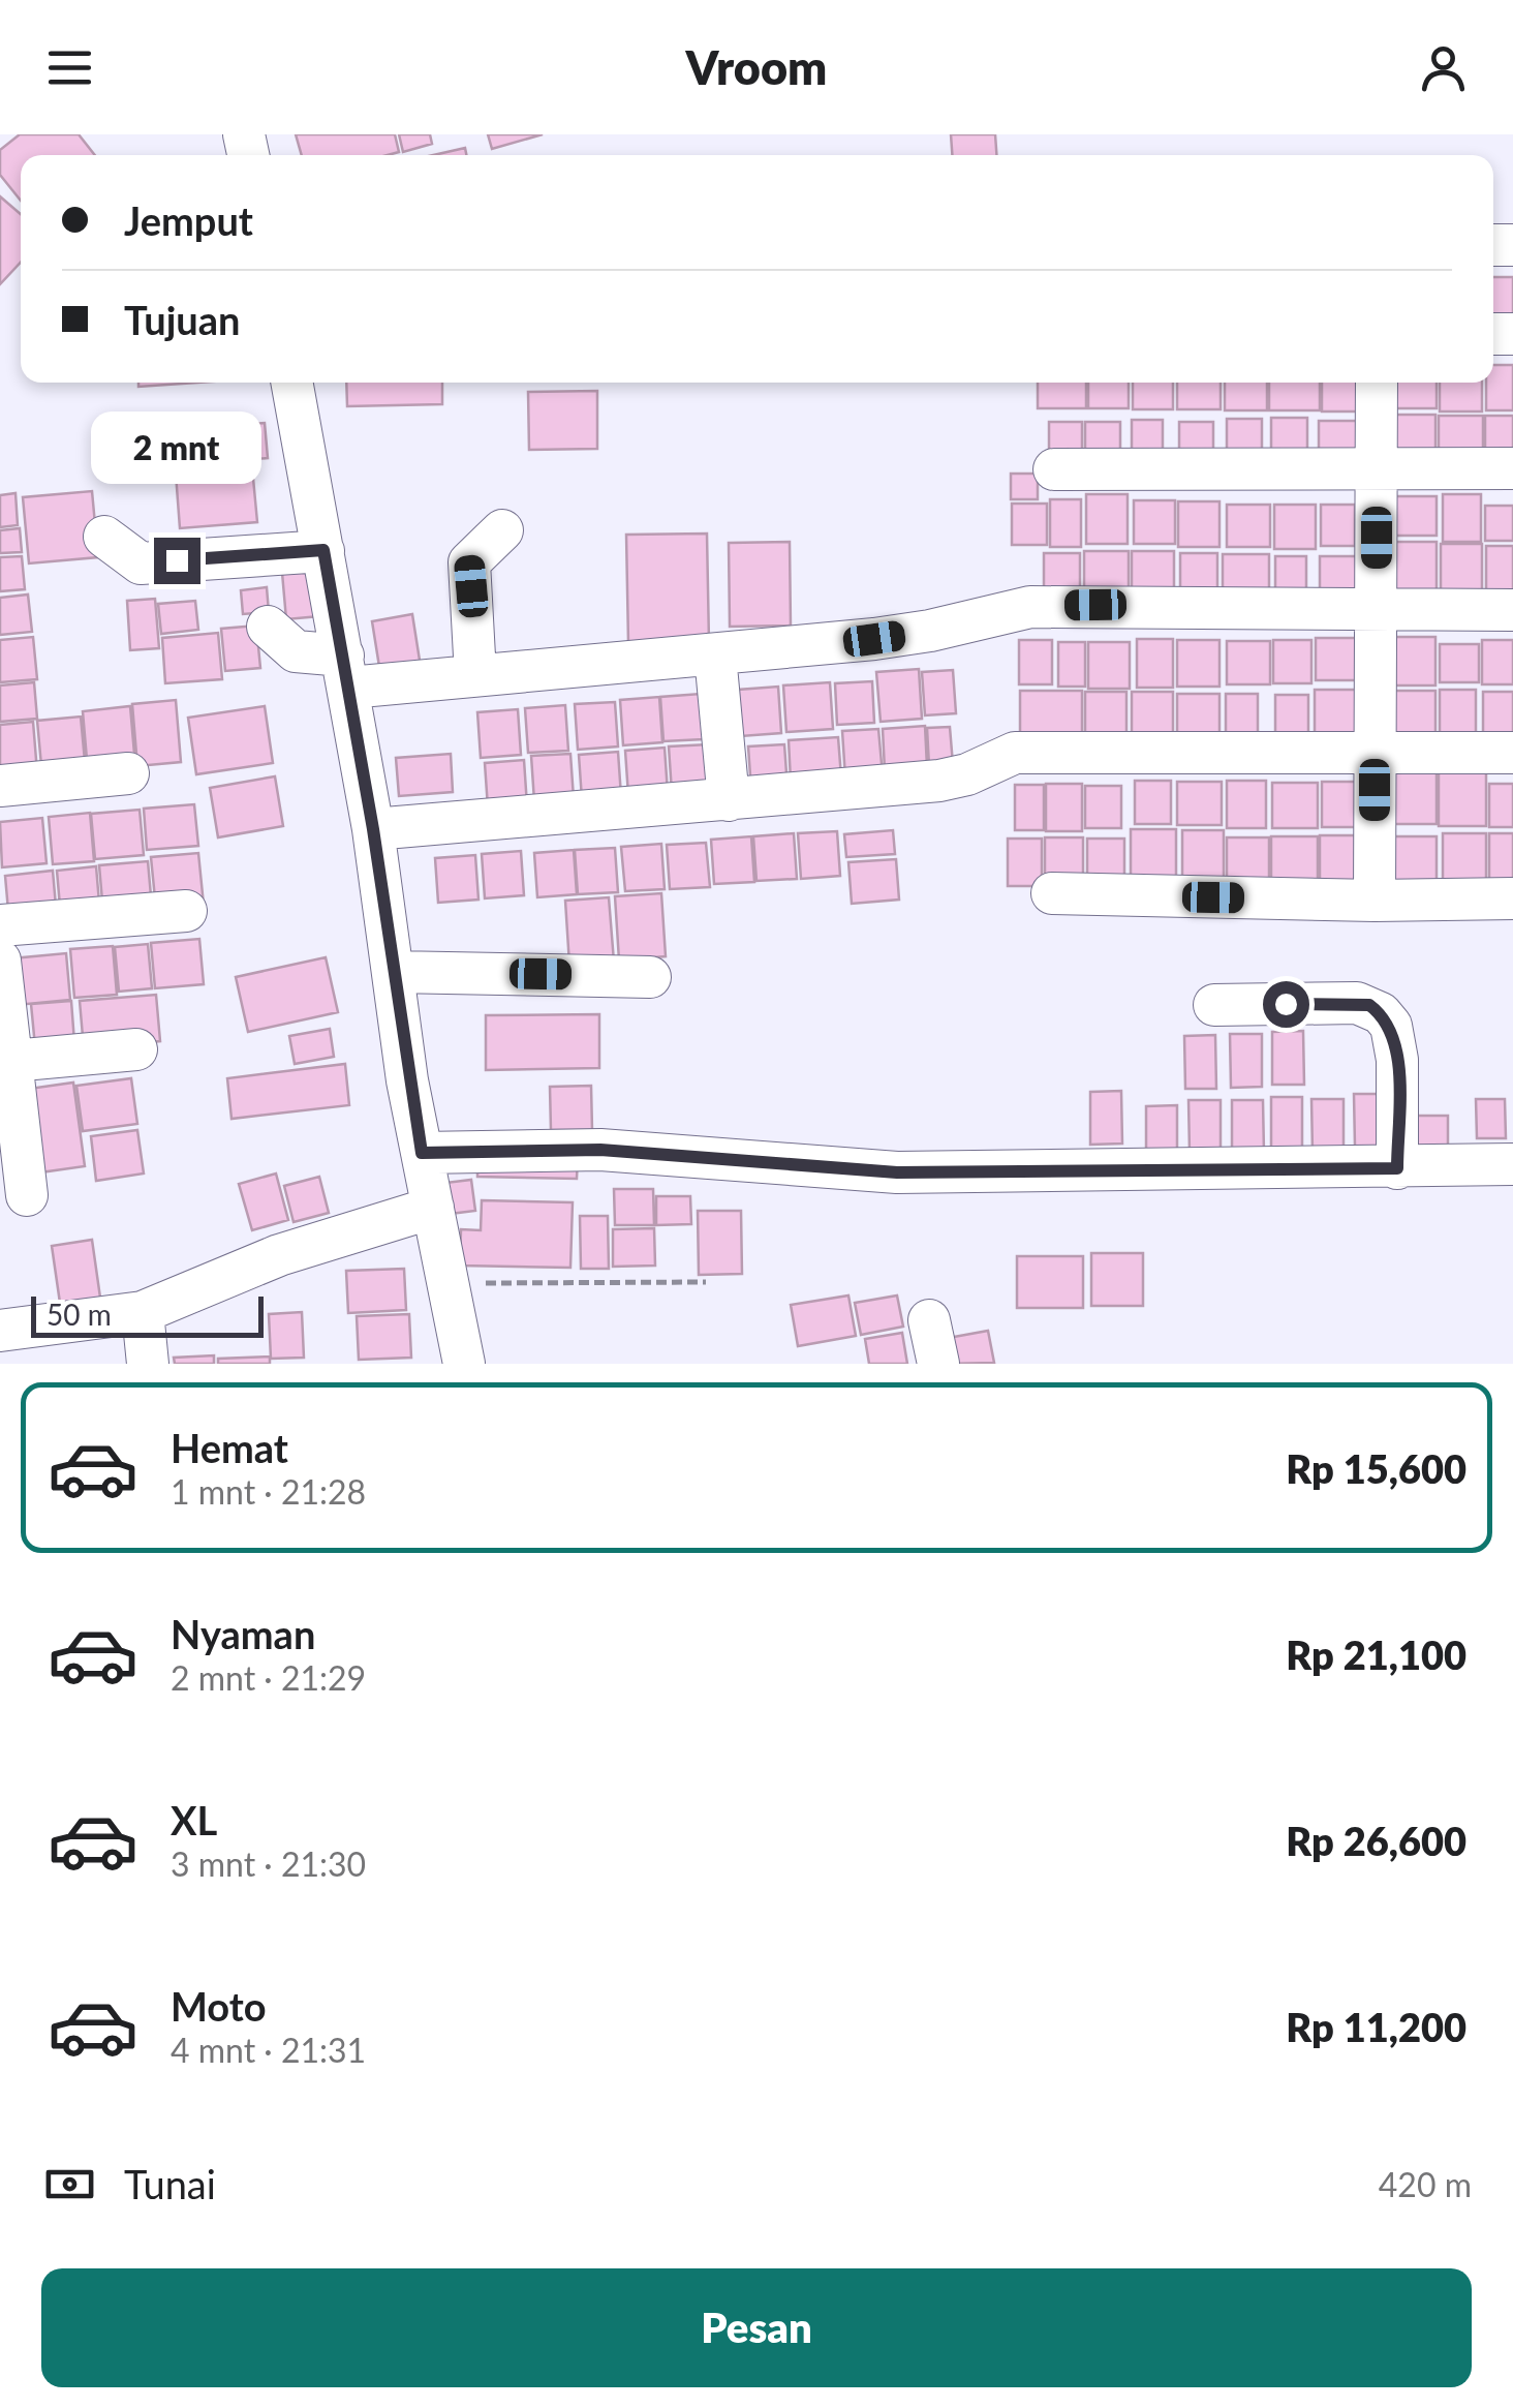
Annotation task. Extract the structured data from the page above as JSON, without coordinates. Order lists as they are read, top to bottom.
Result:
{
  "scale_bar": "50 m",
  "page": {
    "header": "Vroom",
    "banner": ["Jemput", "Tujuan"],
    "bubble": "2 mnt",
    "scale": "50 m",
    "list": [
      {
        "name": "Hemat",
        "note": "1 mnt · 21:28",
        "value": "Rp 15,600"
      },
      {
        "name": "Nyaman",
        "note": "2 mnt · 21:29",
        "value": "Rp 21,100"
      },
      {
        "name": "XL",
        "note": "3 mnt · 21:30",
        "value": "Rp 26,600"
      },
      {
        "name": "Moto",
        "note": "4 mnt · 21:31",
        "value": "Rp 11,200"
      }
    ],
    "pay": ["Tunai", "420 m"],
    "buttons": "Pesan"
  }
}
